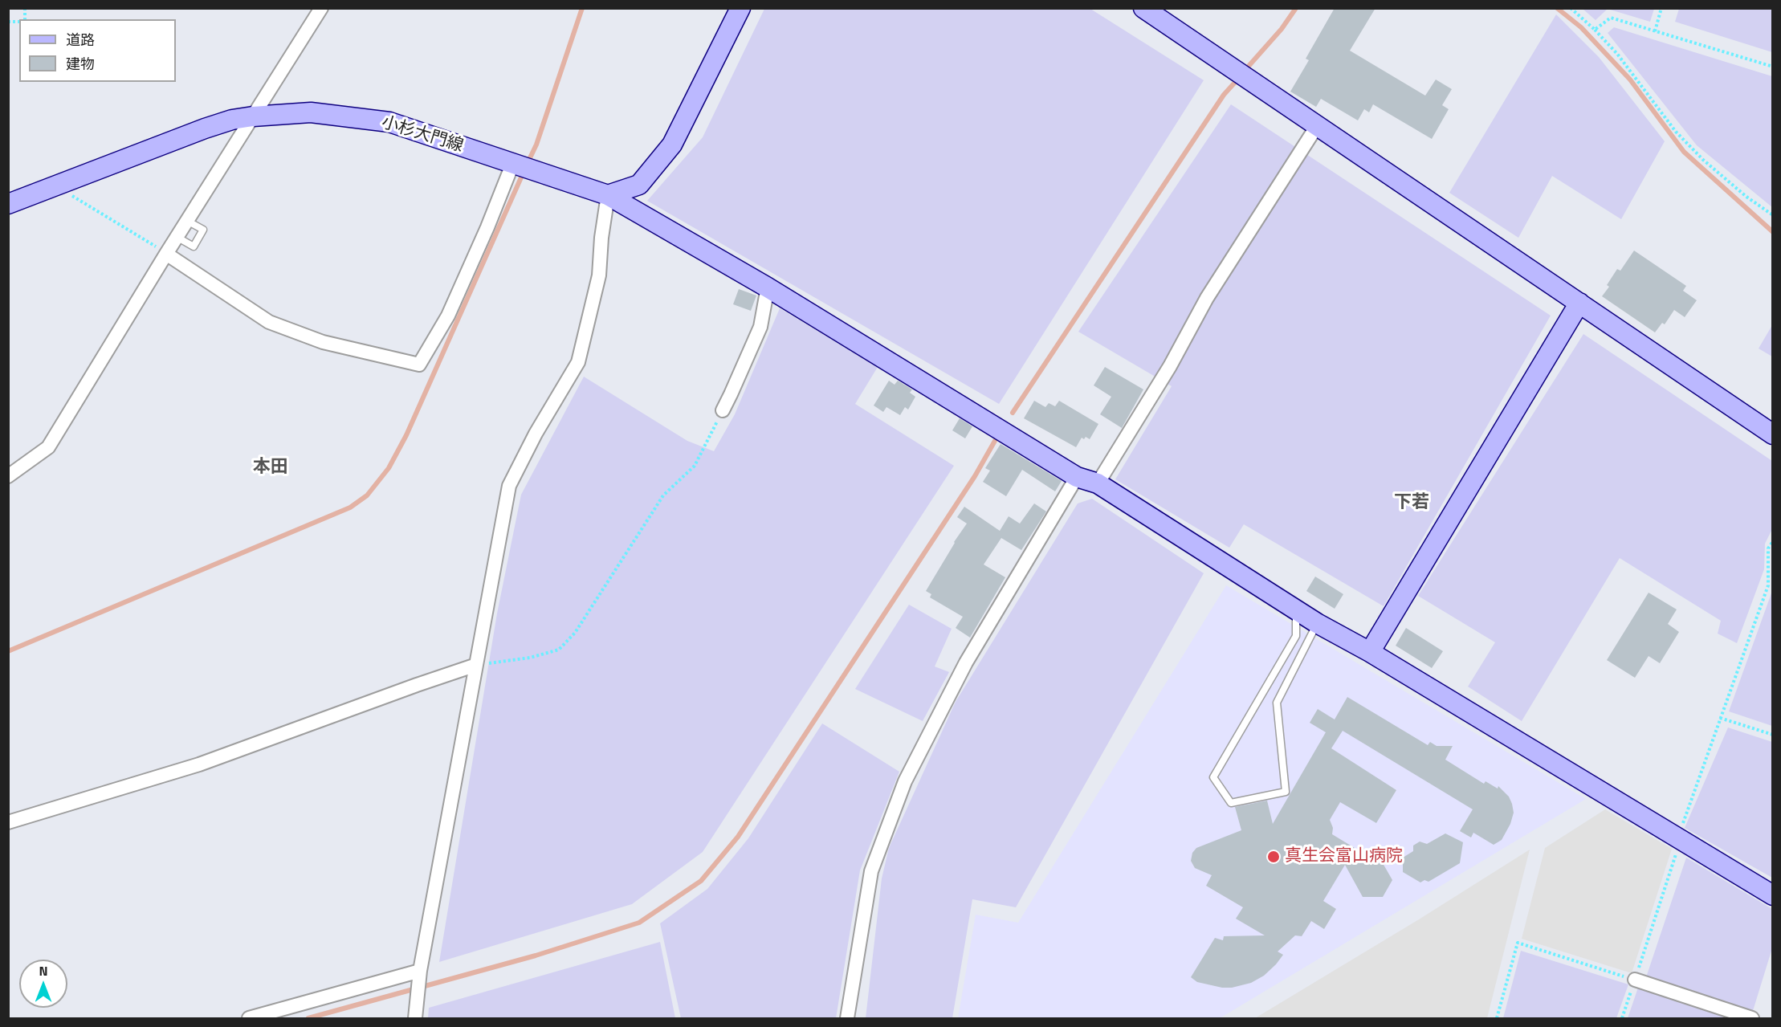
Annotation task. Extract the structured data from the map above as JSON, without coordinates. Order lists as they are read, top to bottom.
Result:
{
  "streets": {
    "street": ["小杉大門線"]
  },
  "districts": ["本田", "下若"],
  "places": ["真生会富山病院"],
  "legend": ["道路", "建物"],
  "north": "top"
}
